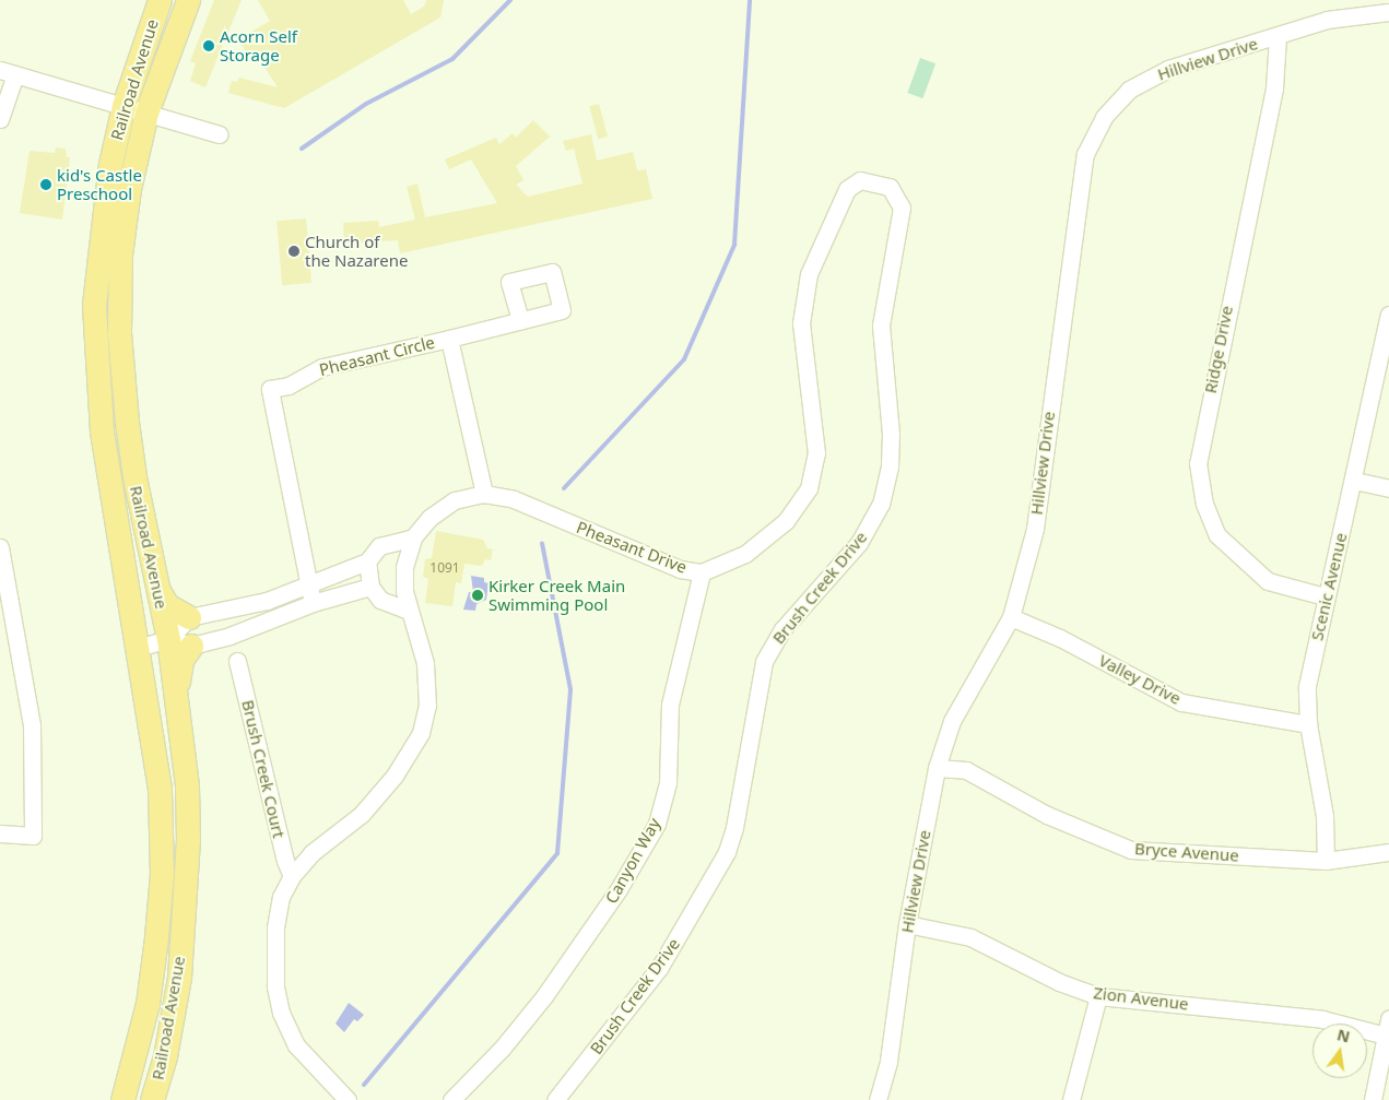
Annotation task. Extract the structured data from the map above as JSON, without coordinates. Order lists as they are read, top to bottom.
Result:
{
  "streets": {
    "highway": ["Railroad Avenue"],
    "street": [
      "Hillview Drive",
      "Ridge Drive",
      "Pheasant Circle",
      "Pheasant Drive",
      "Scenic Avenue",
      "Brush Creek Drive",
      "Valley Drive",
      "Brush Creek Court",
      "Bryce Avenue",
      "Canyon Way",
      "Zion Avenue"
    ]
  },
  "crossings": [
    ["Hillview Drive", "Ridge Drive"],
    ["Hillview Drive", "Valley Drive"],
    ["Hillview Drive", "Bryce Avenue"],
    ["Hillview Drive", "Zion Avenue"],
    ["Ridge Drive", "Scenic Avenue"],
    ["Pheasant Circle", "Pheasant Drive"],
    ["Pheasant Drive", "Brush Creek Drive"],
    ["Pheasant Drive", "Canyon Way"],
    ["Scenic Avenue", "Valley Drive"],
    ["Scenic Avenue", "Bryce Avenue"]
  ],
  "places": [
    "Acorn Self Storage",
    "kid's Castle Preschool",
    "Church of the Nazarene",
    "Kirker Creek Main Swimming Pool"
  ],
  "house_numbers": ["1091"],
  "north": "top"
}
